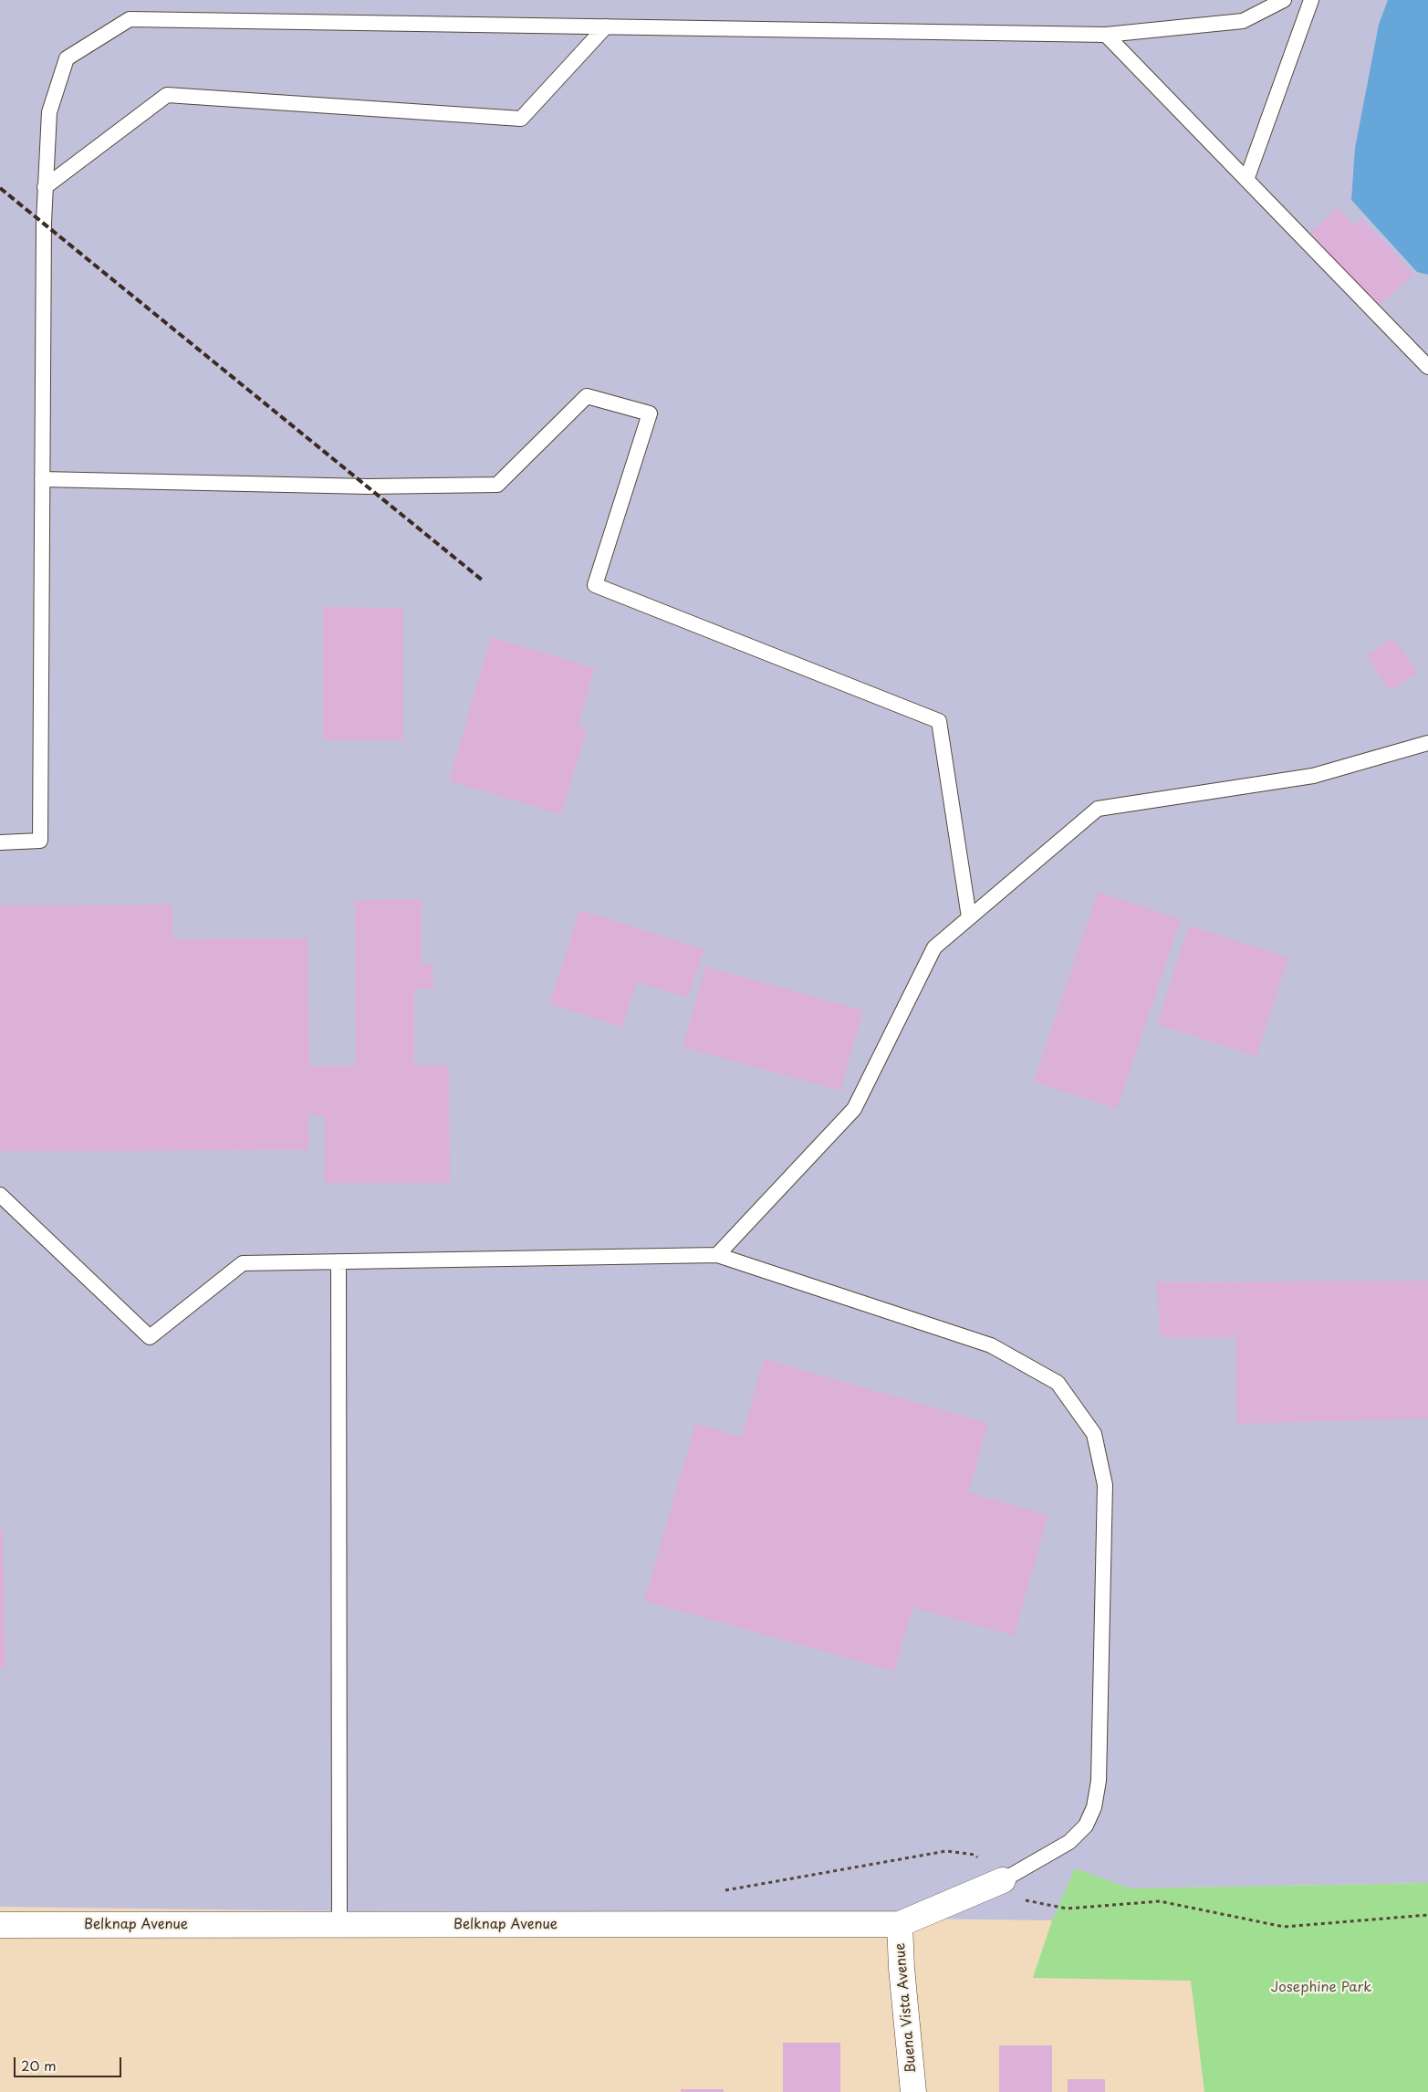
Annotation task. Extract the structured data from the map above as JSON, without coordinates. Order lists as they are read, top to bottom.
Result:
{
  "streets": {
    "street": ["Belknap Avenue", "Buena Vista Avenue"]
  },
  "crossings": [
    ["Belknap Avenue", "Buena Vista Avenue"]
  ],
  "parks": ["Josephine Park"],
  "scale_bar": "20 m"
}
